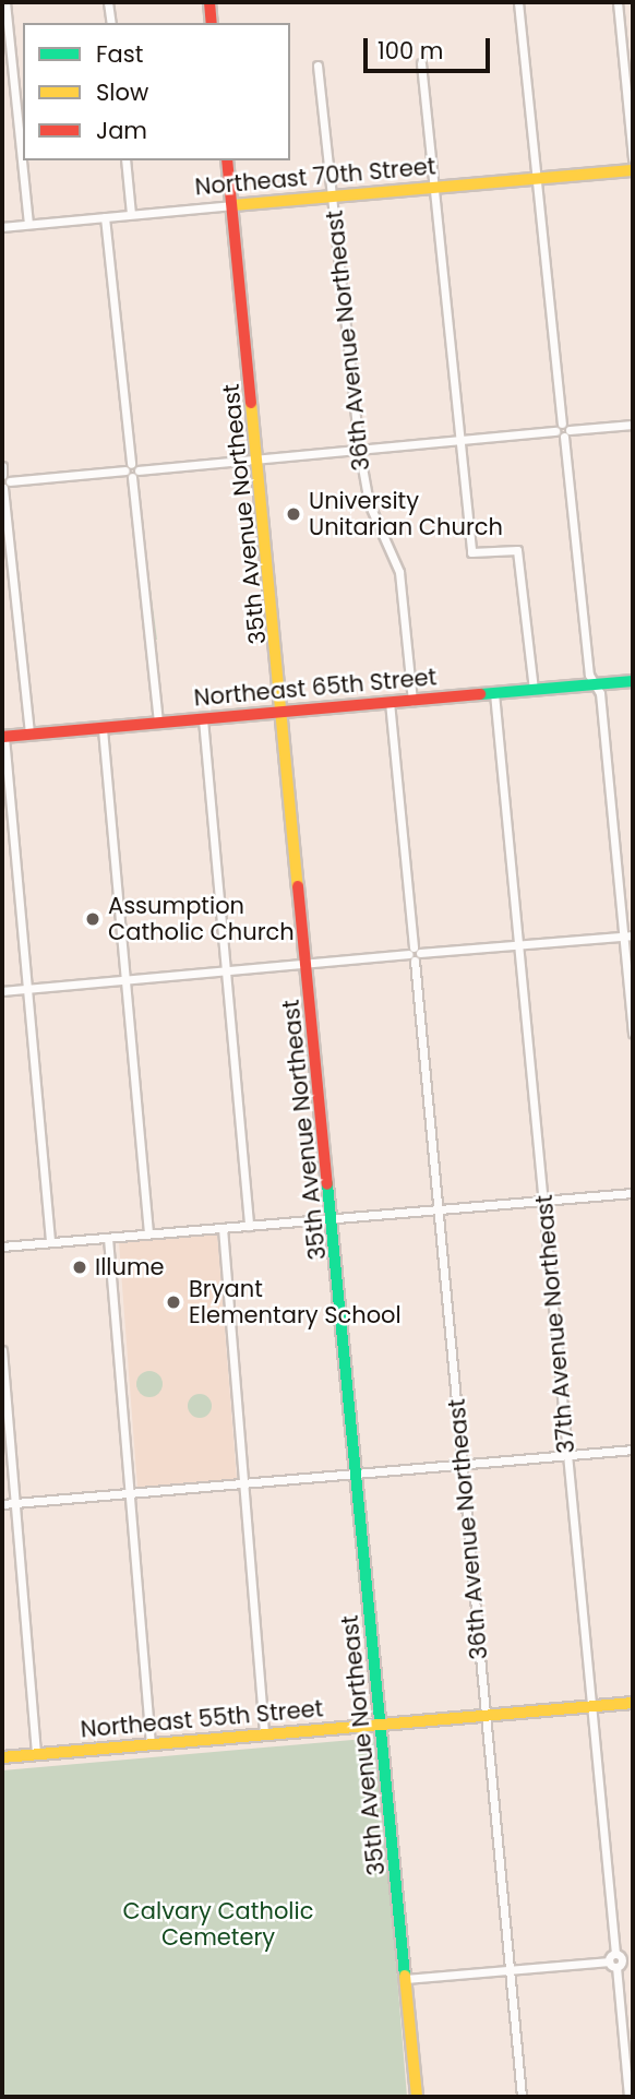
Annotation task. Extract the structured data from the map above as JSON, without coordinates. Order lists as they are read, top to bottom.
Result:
{
  "streets": {
    "main road": [
      "Northeast 70th Street",
      "35th Avenue Northeast",
      "Northeast 65th Street",
      "Northeast 55th Street"
    ],
    "street": ["36th Avenue Northeast", "37th Avenue Northeast"]
  },
  "crossings": [
    ["Northeast 70th Street", "36th Avenue Northeast"],
    ["Northeast 70th Street", "35th Avenue Northeast"],
    ["36th Avenue Northeast", "Northeast 65th Street"],
    ["36th Avenue Northeast", "Northeast 55th Street"],
    ["35th Avenue Northeast", "Northeast 65th Street"],
    ["35th Avenue Northeast", "Northeast 55th Street"],
    ["Northeast 65th Street", "37th Avenue Northeast"],
    ["37th Avenue Northeast", "Northeast 55th Street"]
  ],
  "parks": ["Calvary Catholic Cemetery"],
  "places": [
    "University Unitarian Church",
    "Assumption Catholic Church",
    "Illume",
    "Bryant Elementary School"
  ],
  "legend": ["Fast", "Slow", "Jam"],
  "scale_bar": "100 m"
}
